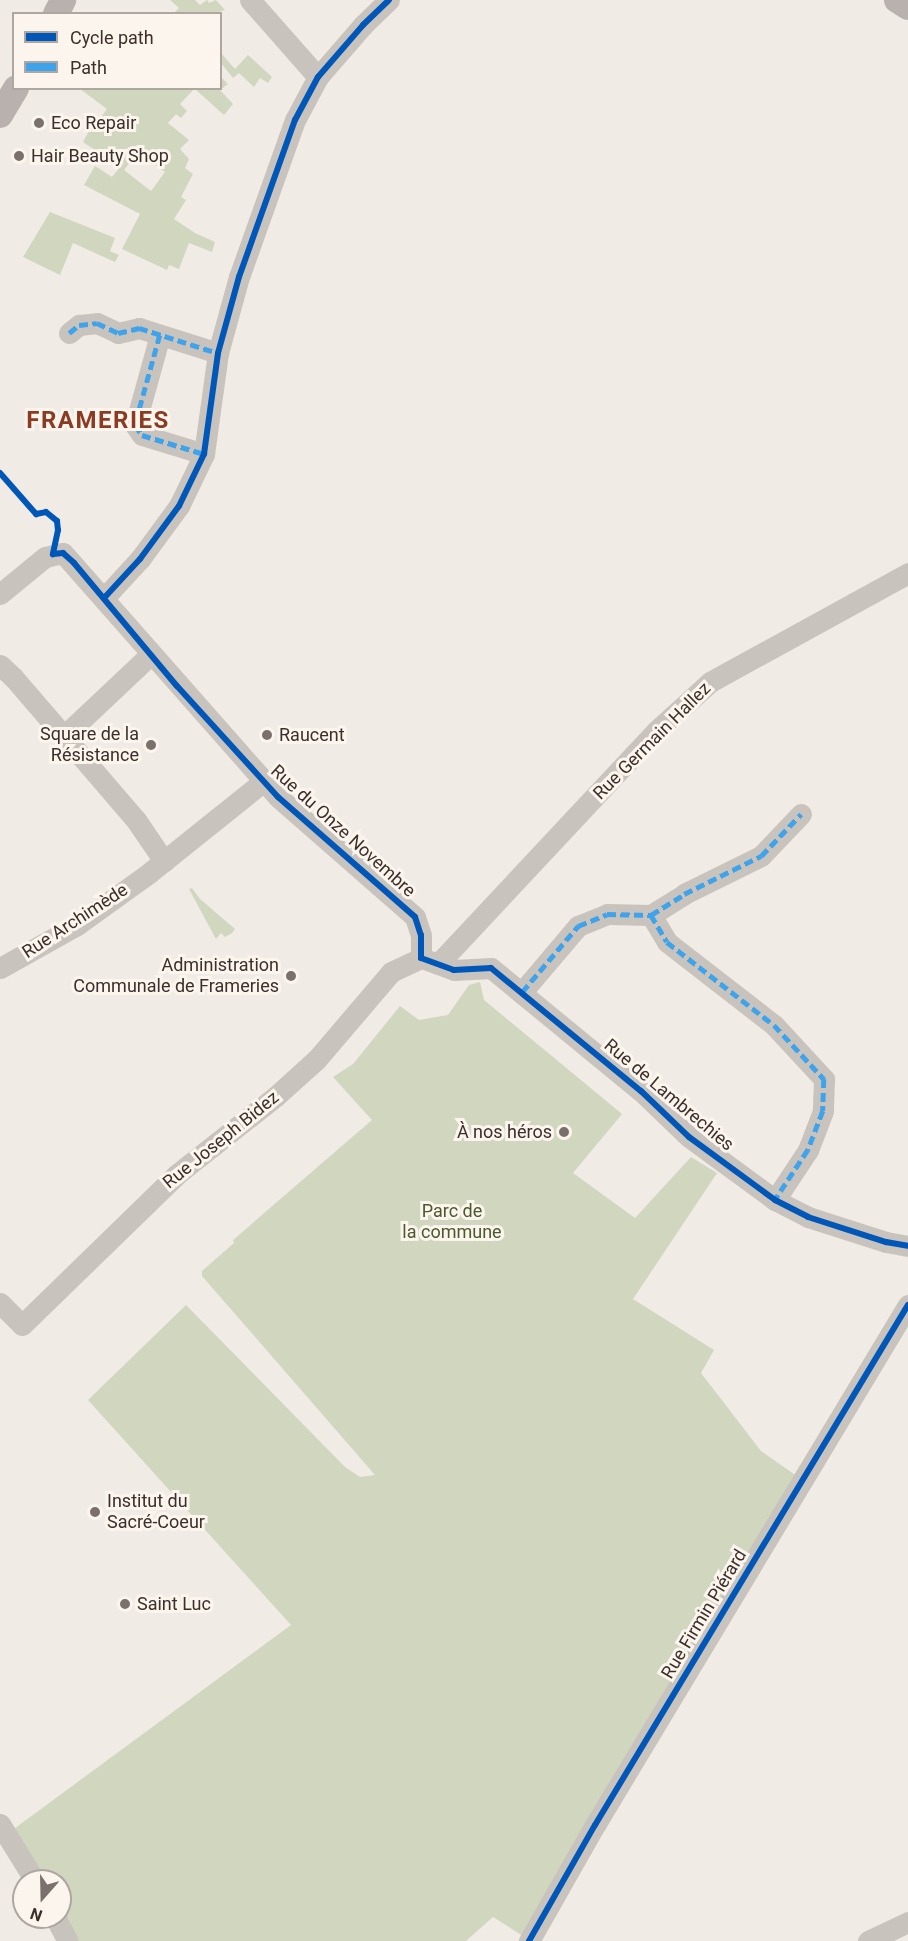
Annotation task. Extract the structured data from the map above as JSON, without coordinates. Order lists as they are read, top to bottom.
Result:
{
  "streets": {
    "street": [
      "Rue Germain Hallez",
      "Rue du Onze Novembre",
      "Rue Archimède",
      "Rue de Lambrechies",
      "Rue Joseph Bidez",
      "Rue Firmin Piérard"
    ]
  },
  "crossings": [
    ["Rue Germain Hallez", "Rue du Onze Novembre"],
    ["Rue Germain Hallez", "Rue de Lambrechies"],
    ["Rue Germain Hallez", "Rue Joseph Bidez"],
    ["Rue du Onze Novembre", "Rue Archimède"],
    ["Rue du Onze Novembre", "Rue de Lambrechies"],
    ["Rue du Onze Novembre", "Rue Joseph Bidez"],
    ["Rue de Lambrechies", "Rue Joseph Bidez"]
  ],
  "districts": ["FRAMERIES"],
  "parks": ["Parc de la commune"],
  "places": [
    "Eco Repair",
    "Hair Beauty Shop",
    "Raucent",
    "Square de la Résistance",
    "Administration Communale de Frameries",
    "À nos héros",
    "Institut du Sacré-Coeur",
    "Saint Luc"
  ],
  "legend": ["Cycle path", "Path"],
  "north": "bottom"
}
